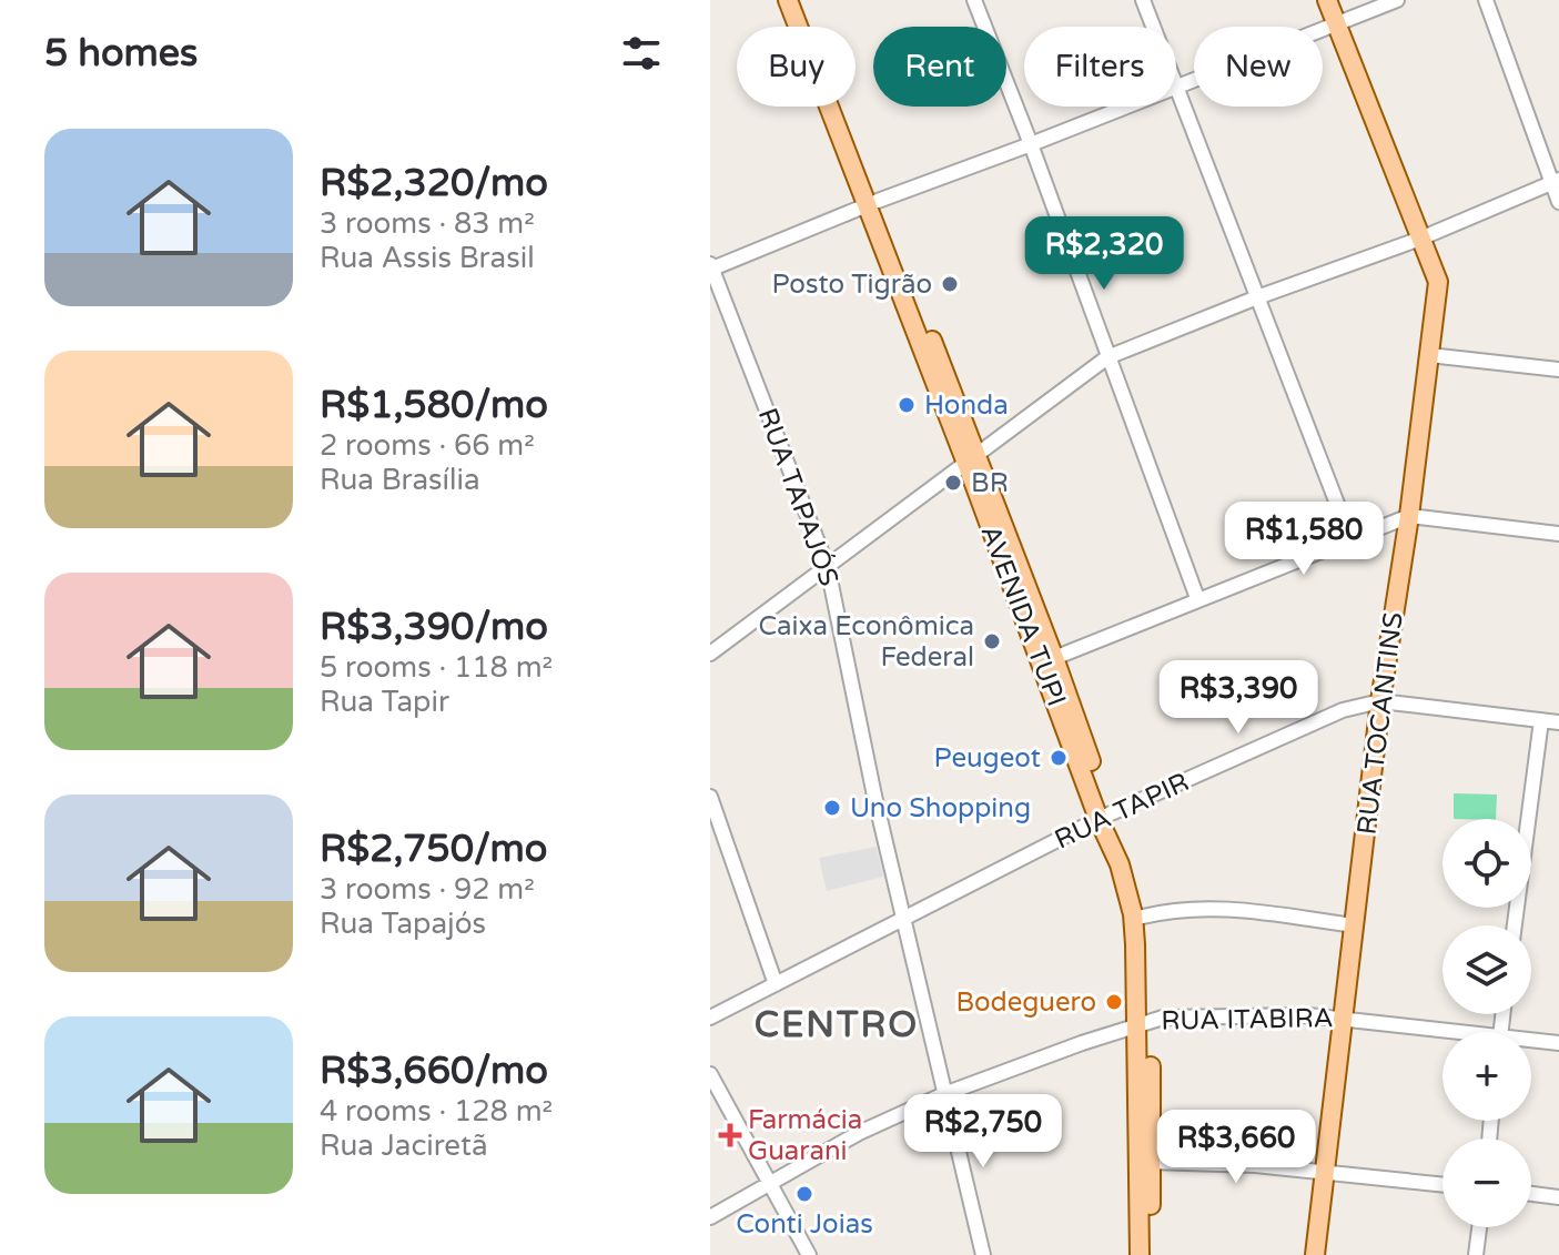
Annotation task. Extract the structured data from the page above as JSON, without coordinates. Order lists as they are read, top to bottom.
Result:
{
  "streets": {
    "main road": ["AVENIDA TUPI", "RUA TOCANTINS"],
    "street": ["RUA TAPAJÓS", "RUA TAPIR", "RUA ITABIRA"]
  },
  "crossings": [
    ["RUA TAPAJÓS", "RUA TAPIR"],
    ["RUA TAPAJÓS", "RUA ITABIRA"],
    ["AVENIDA TUPI", "RUA TAPIR"],
    ["AVENIDA TUPI", "RUA ITABIRA"],
    ["RUA TOCANTINS", "RUA TAPIR"],
    ["RUA TOCANTINS", "RUA ITABIRA"]
  ],
  "districts": ["CENTRO"],
  "places": {
    "other": [
      "Posto Tigrão",
      "Honda",
      "BR",
      "Caixa Econômica Federal",
      "Peugeot",
      "Uno Shopping",
      "Bodeguero",
      "Conti Joias"
    ],
    "health": ["Farmácia Guarani"]
  },
  "page": {
    "heading": "5 homes",
    "chip": [
      "Buy",
      "Rent",
      "Filters",
      "New"
    ],
    "list": [
      {
        "name": "R$2,320/mo",
        "note": "3 rooms · 83 m² · Rua Assis Brasil"
      },
      {
        "name": "R$1,580/mo",
        "note": "2 rooms · 66 m² · Rua Brasília"
      },
      {
        "name": "R$3,390/mo",
        "note": "5 rooms · 118 m² · Rua Tapir"
      },
      {
        "name": "R$2,750/mo",
        "note": "3 rooms · 92 m² · Rua Tapajós"
      },
      {
        "name": "R$3,660/mo",
        "note": "4 rooms · 128 m² · Rua Jaciretã"
      }
    ],
    "price": [
      "R$2,320",
      "R$1,580",
      "R$3,390",
      "R$2,750",
      "R$3,660"
    ],
    "map_buttons": ["+", "−"]
  }
}
